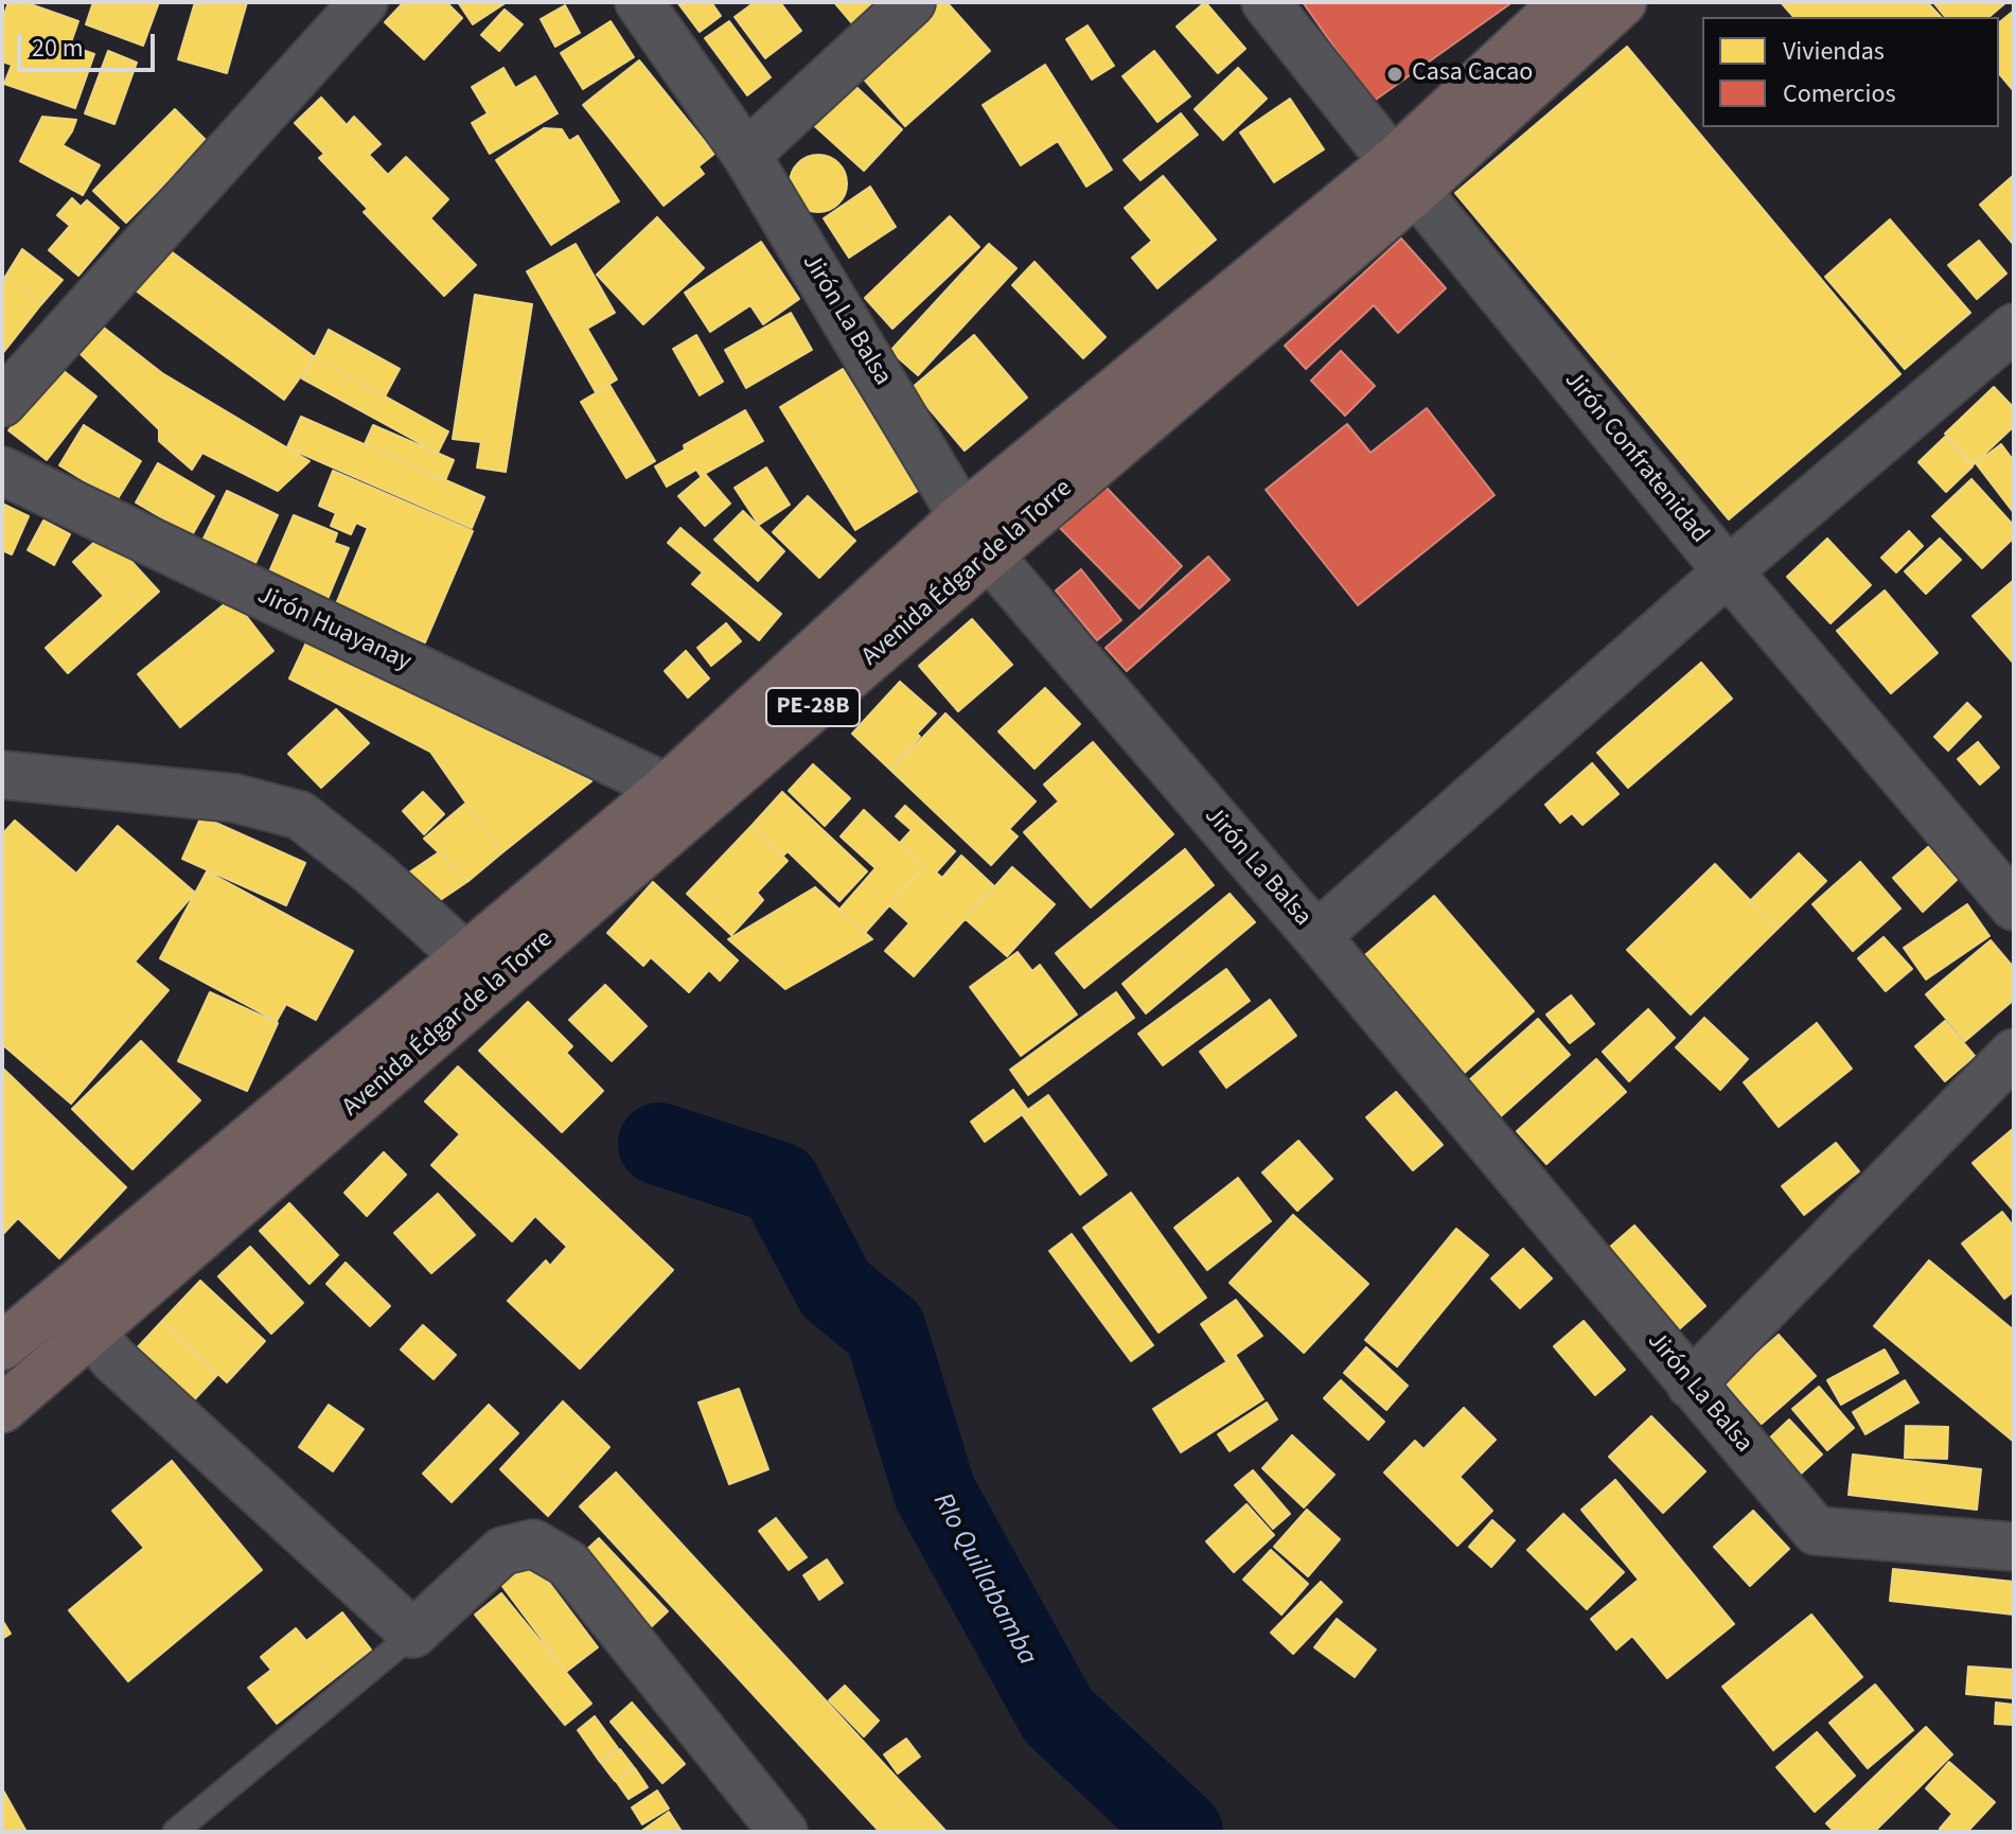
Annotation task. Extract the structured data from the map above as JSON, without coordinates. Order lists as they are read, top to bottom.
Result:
{
  "streets": {
    "highway": ["Avenida Édgar de la Torre", "PE-28B"],
    "street": ["Jirón La Balsa", "Jirón Confratenidad", "Jirón Huayanay"]
  },
  "crossings": [
    ["Jirón La Balsa", "Avenida Édgar de la Torre"],
    ["Jirón Confratenidad", "Avenida Édgar de la Torre"],
    ["Avenida Édgar de la Torre", "Jirón Huayanay"]
  ],
  "water": ["RIo Quillabamba"],
  "places": ["Casa Cacao"],
  "legend": ["Viviendas", "Comercios"],
  "scale_bar": "20 m"
}
